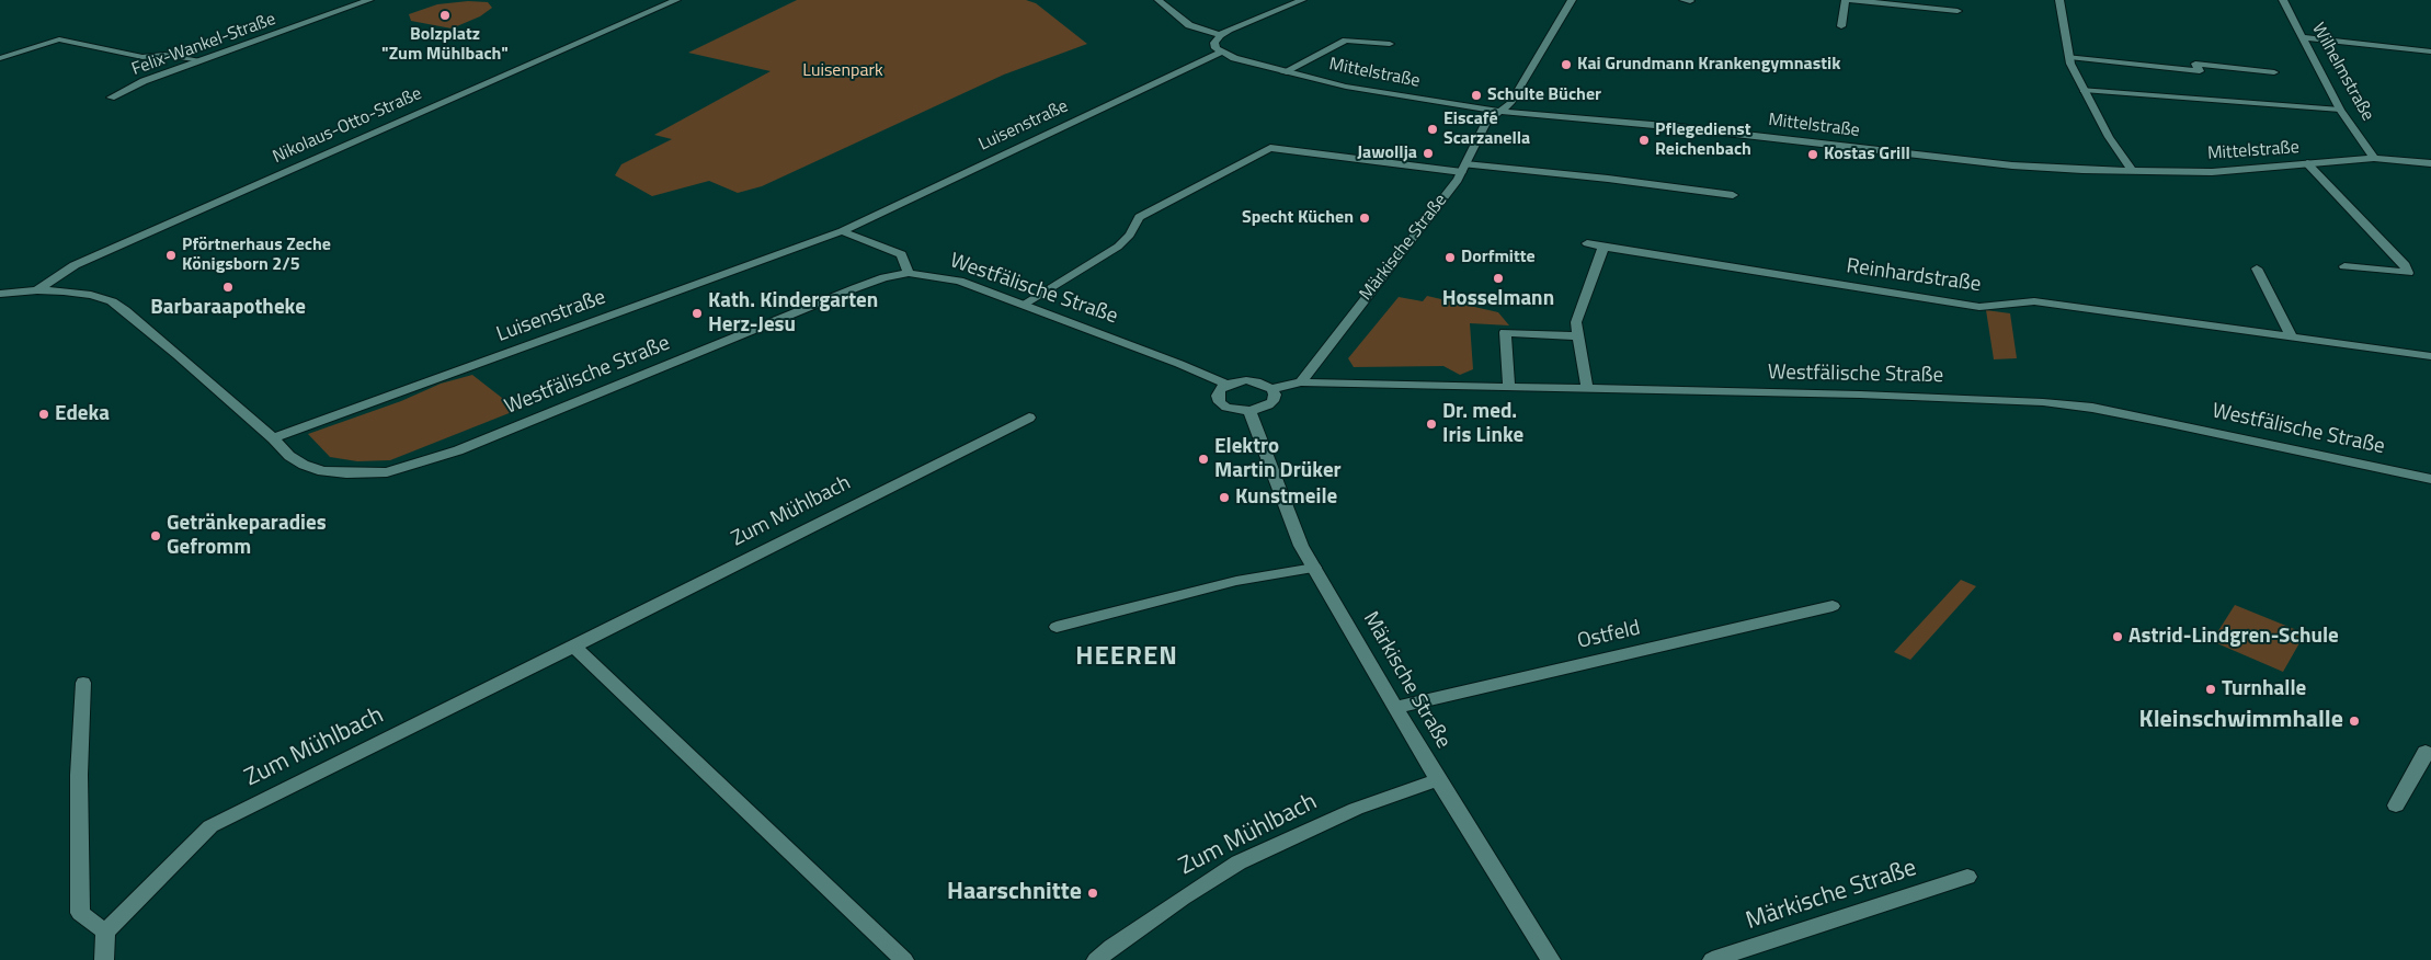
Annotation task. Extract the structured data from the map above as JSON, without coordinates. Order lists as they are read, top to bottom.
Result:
{
  "streets": {
    "street": [
      "Felix-Wankel-Straße",
      "Wilhelmstraße",
      "Mittelstraße",
      "Nikolaus-Otto-Straße",
      "Luisenstraße",
      "Märkische Straße",
      "Reinhardstraße",
      "Westfälische Straße",
      "Zum Mühlbach",
      "Ostfeld"
    ]
  },
  "crossings": [
    ["Wilhelmstraße", "Mittelstraße"],
    ["Mittelstraße", "Luisenstraße"],
    ["Mittelstraße", "Märkische Straße"],
    ["Nikolaus-Otto-Straße", "Westfälische Straße"],
    ["Luisenstraße", "Westfälische Straße"],
    ["Märkische Straße", "Westfälische Straße"],
    ["Märkische Straße", "Zum Mühlbach"],
    ["Märkische Straße", "Ostfeld"]
  ],
  "districts": ["HEEREN"],
  "parks": ["Luisenpark"],
  "places": [
    "Bolzplatz \"Zum Mühlbach\"",
    "Kai Grundmann Krankengymnastik",
    "Schulte Bücher",
    "Eiscafé Scarzanella",
    "Pflegedienst Reichenbach",
    "Jawollja",
    "Kostas Grill",
    "Specht Küchen",
    "Pförtnerhaus Zeche Königsborn 2/5",
    "Dorfmitte",
    "Hosselmann",
    "Barbaraapotheke",
    "Kath. Kindergarten Herz-Jesu",
    "Edeka",
    "Dr. med. Iris Linke",
    "Elektro Martin Drüker",
    "Kunstmeile",
    "Getränkeparadies Gefromm",
    "Astrid-Lindgren-Schule",
    "Turnhalle",
    "Kleinschwimmhalle",
    "Haarschnitte"
  ]
}
